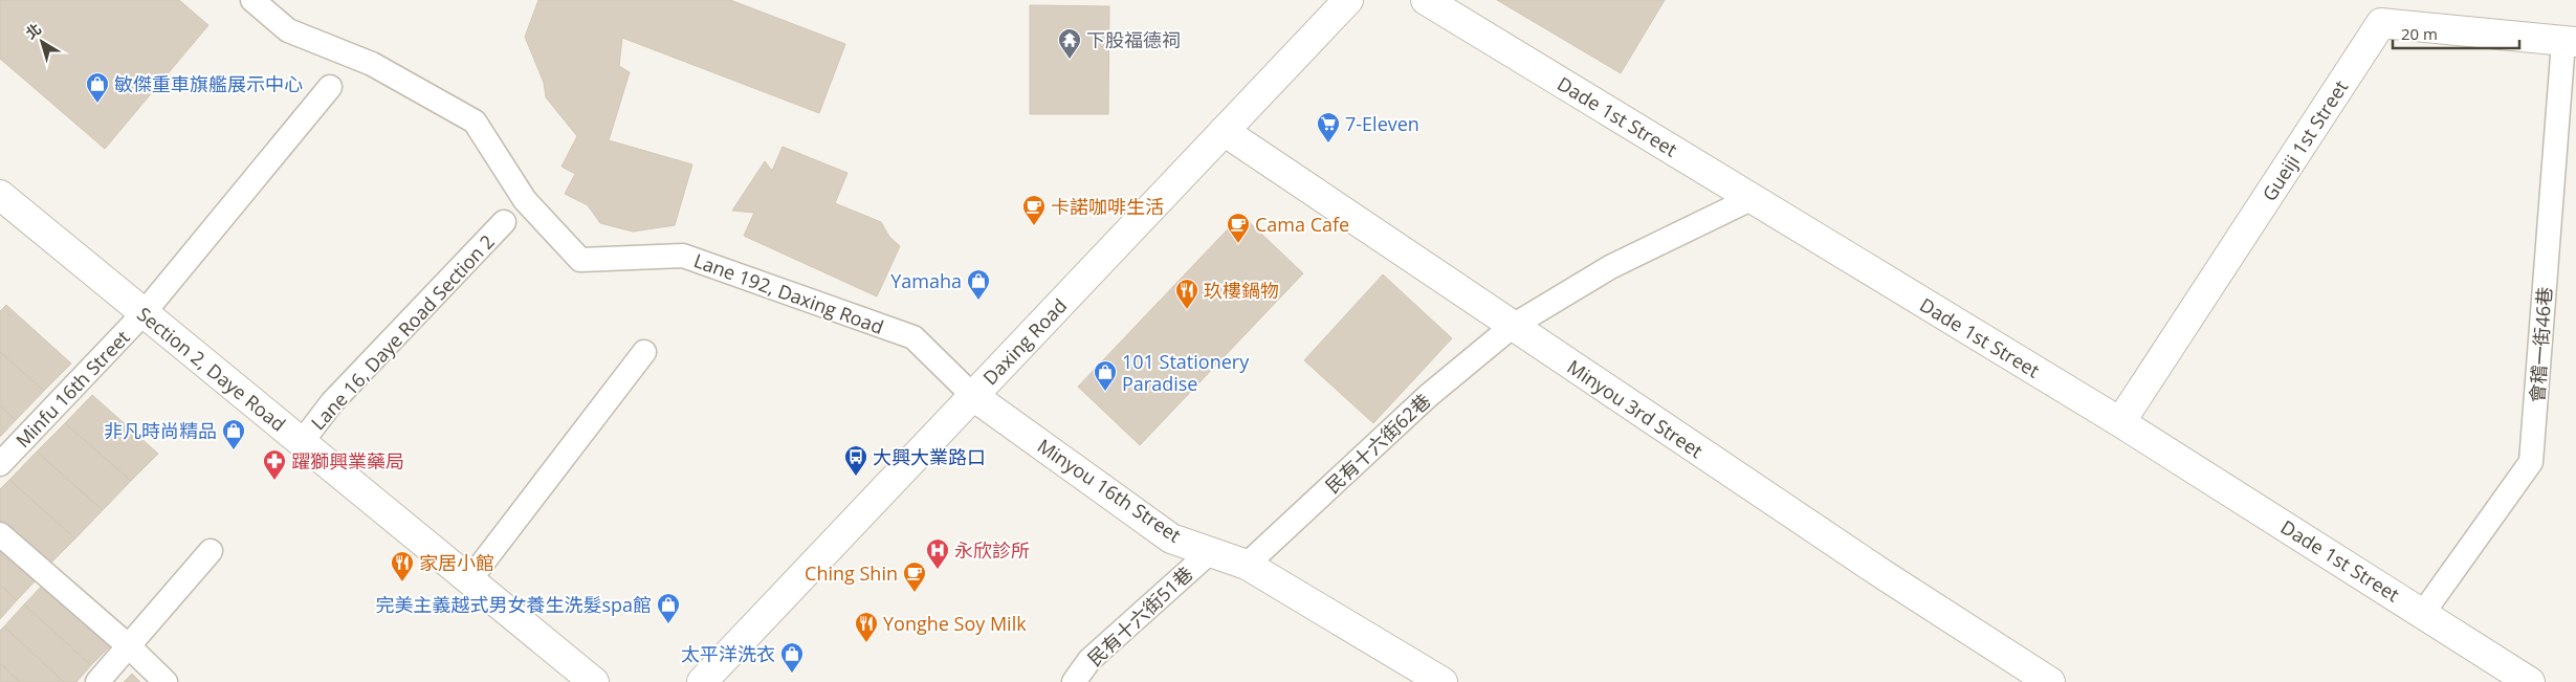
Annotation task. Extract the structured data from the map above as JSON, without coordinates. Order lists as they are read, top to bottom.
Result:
{
  "streets": {
    "street": [
      "Dade 1st Street",
      "Gueiji 1st Street",
      "Daxing Road",
      "Section 2, Daye Road",
      "Minyou 3rd Street",
      "Minyou 16th Street"
    ],
    "lane": [
      "Lane 192, Daxing Road",
      "Lane 16, Daye Road Section 2",
      "會稽一街46巷",
      "Minfu 16th Street",
      "民有十六街62巷",
      "民有十六街51巷"
    ]
  },
  "crossings": [
    ["Dade 1st Street", "Gueiji 1st Street"],
    ["Dade 1st Street", "會稽一街46巷"],
    ["Dade 1st Street", "民有十六街62巷"],
    ["Gueiji 1st Street", "會稽一街46巷"],
    ["Lane 192, Daxing Road", "Daxing Road"],
    ["Lane 192, Daxing Road", "Minyou 16th Street"],
    ["Lane 16, Daye Road Section 2", "Section 2, Daye Road"],
    ["Daxing Road", "Minyou 3rd Street"],
    ["Daxing Road", "Minyou 16th Street"],
    ["Section 2, Daye Road", "Minfu 16th Street"],
    ["Minyou 3rd Street", "民有十六街62巷"],
    ["民有十六街62巷", "Minyou 16th Street"],
    ["Minyou 16th Street", "民有十六街51巷"]
  ],
  "places": {
    "temple": ["下股福德祠"],
    "shop": [
      "敏傑重車旗艦展示中心",
      "Yamaha",
      "101 Stationery Paradise",
      "非凡時尚精品",
      "完美主義越式男女養生洗髮spa館",
      "太平洋洗衣"
    ],
    "supermarket": ["7-Eleven"],
    "cafe": ["卡諾咖啡生活", "Cama Cafe", "Ching Shin"],
    "restaurant": ["玖樓鍋物", "家居小館", "Yonghe Soy Milk"],
    "bus stop": ["大興大業路口"],
    "pharmacy": ["躍獅興業藥局"],
    "hospital": ["永欣診所"]
  },
  "scale_bar": "20 m",
  "north": "top left"
}
